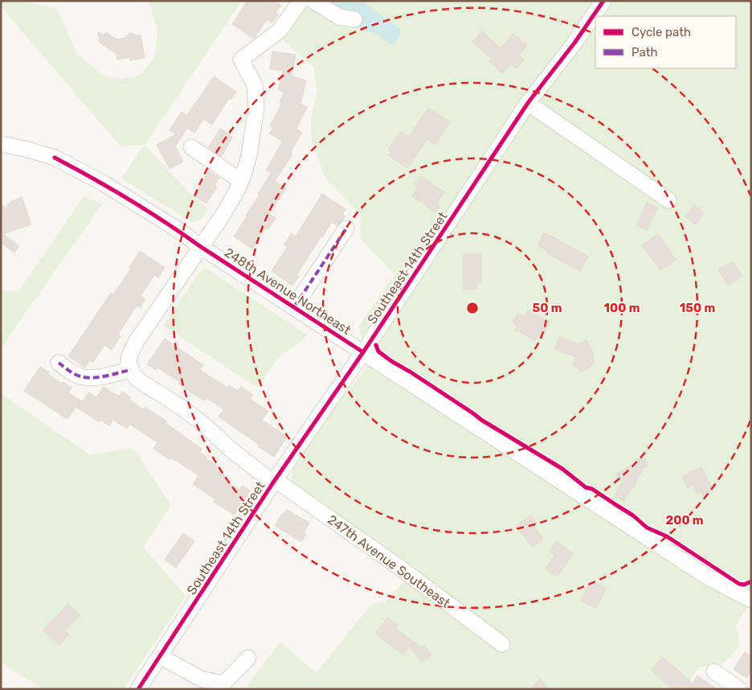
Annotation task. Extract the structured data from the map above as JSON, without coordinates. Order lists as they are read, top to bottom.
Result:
{
  "streets": {
    "street": ["Southeast 14th Street", "248th Avenue Northeast", "247th Avenue Southeast"]
  },
  "crossings": [
    ["Southeast 14th Street", "248th Avenue Northeast"],
    ["Southeast 14th Street", "247th Avenue Southeast"]
  ],
  "legend": ["Cycle path", "Path"],
  "rings": [
    "50 m",
    "100 m",
    "150 m",
    "200 m"
  ]
}
